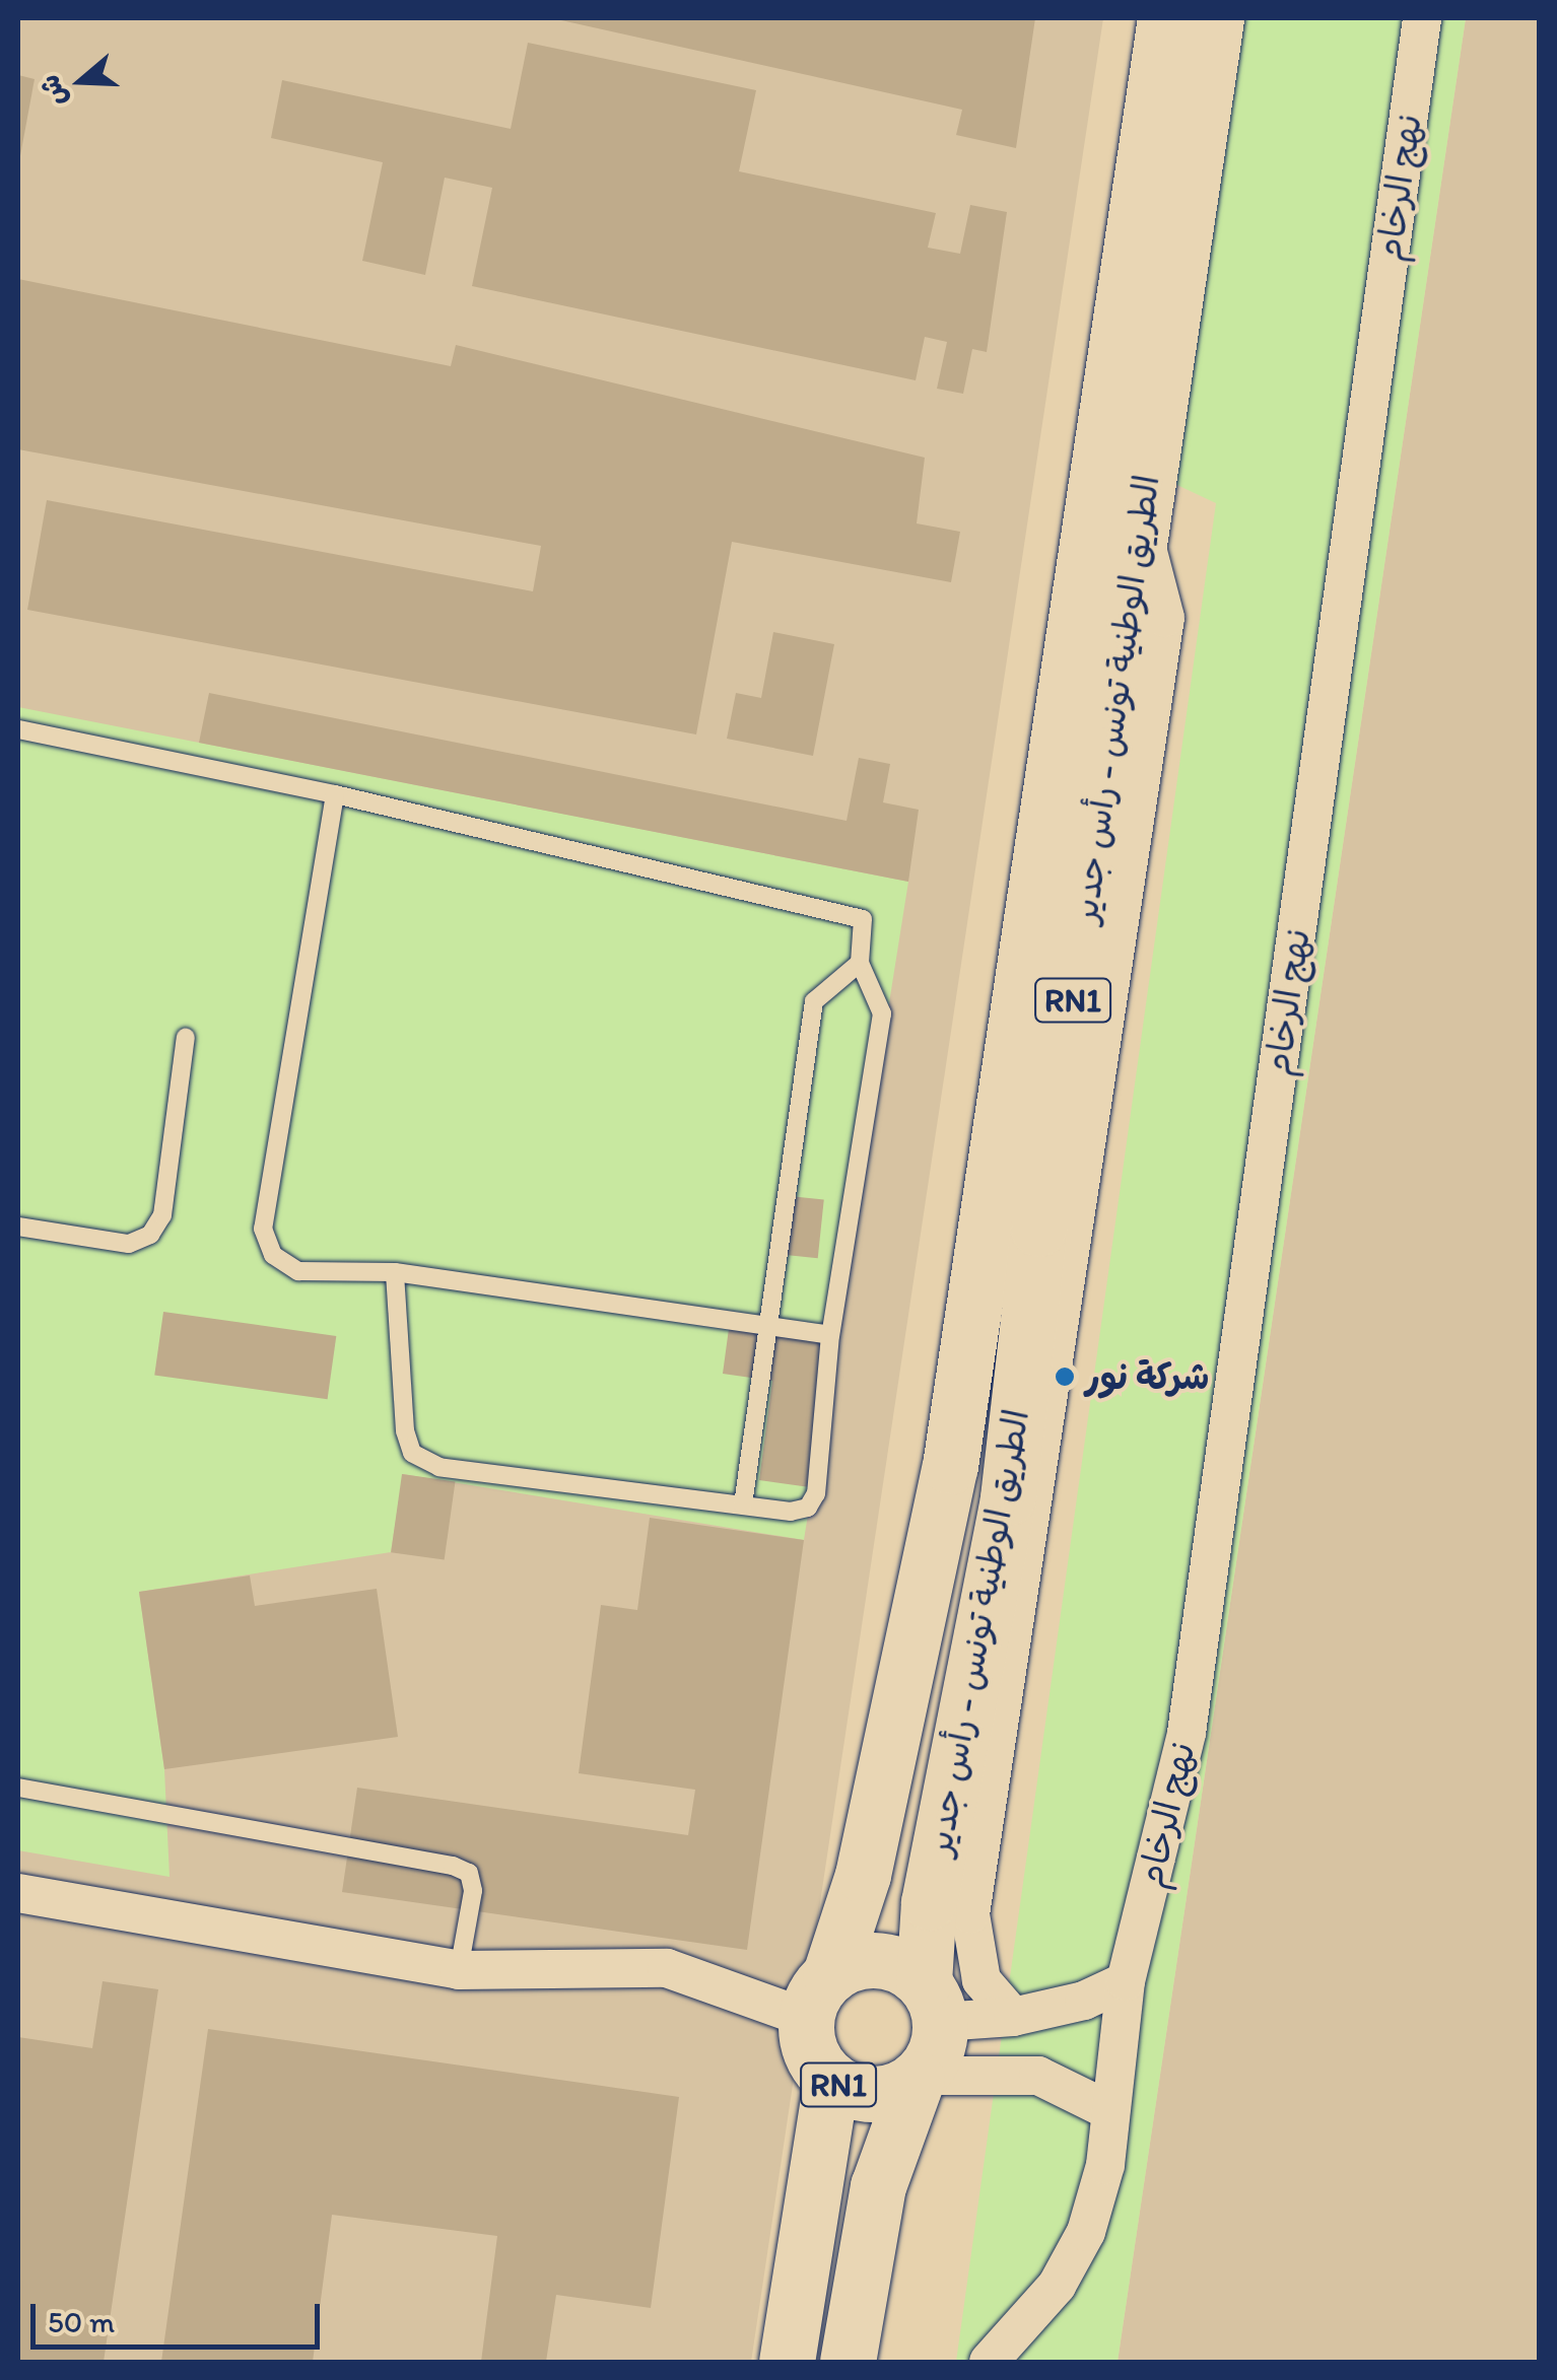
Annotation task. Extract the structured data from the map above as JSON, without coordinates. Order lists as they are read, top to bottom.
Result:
{
  "streets": {
    "main road": ["الطريق الوطنية تونس - رأس جدير", "RN1"],
    "street": ["نهج الرخام"]
  },
  "crossings": [
    ["الطريق الوطنية تونس - رأس جدير", "RN1"]
  ],
  "places": ["شركة نور"],
  "scale_bar": "50 m",
  "north": "left"
}
